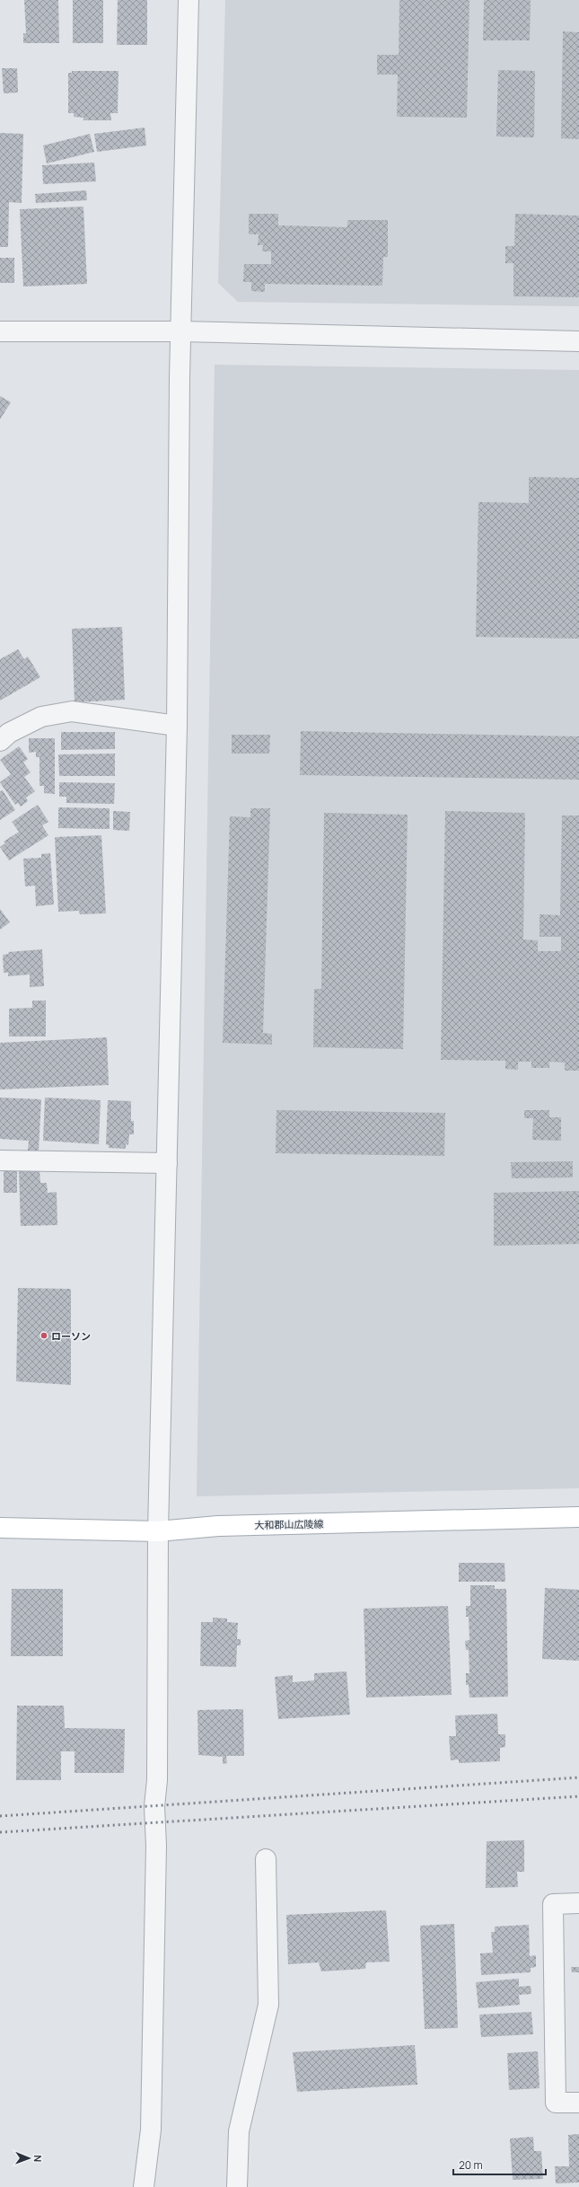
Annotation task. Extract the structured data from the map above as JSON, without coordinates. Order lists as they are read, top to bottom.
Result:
{
  "streets": {
    "main road": ["大和郡山広陵線"]
  },
  "places": ["ローソン"],
  "scale_bar": "20 m",
  "north": "right"
}
